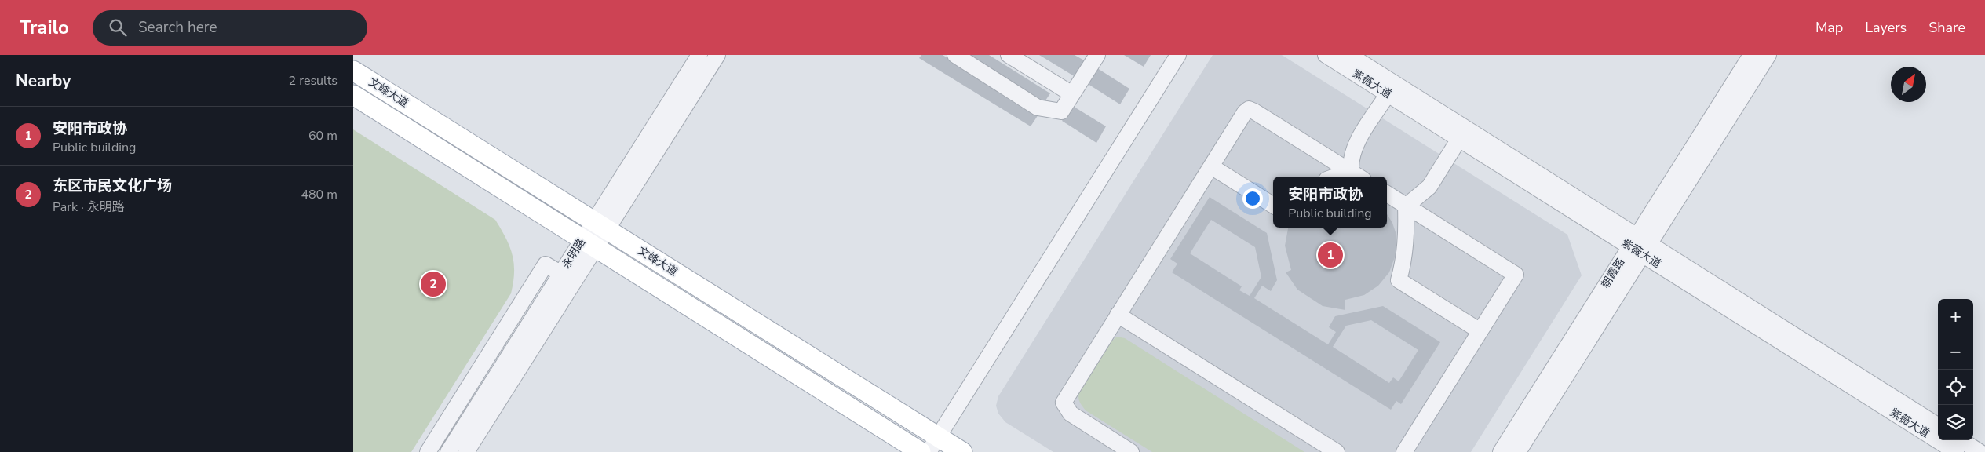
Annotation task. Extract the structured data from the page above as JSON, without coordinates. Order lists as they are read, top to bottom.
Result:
{
  "streets": {
    "main road": ["文峰大道"],
    "street": ["紫薇大道", "永明路", "朝霞路"]
  },
  "crossings": [
    ["紫薇大道", "朝霞路"],
    ["文峰大道", "永明路"]
  ],
  "north": "top right",
  "page": {
    "header": "Trailo",
    "search": "Search here",
    "nav": ["Map", "Layers", "Share"],
    "heading": ["Nearby", "2 results"],
    "list": [
      {
        "mark": "1",
        "name": "安阳市政协",
        "note": "Public building",
        "value": "60 m"
      },
      {
        "mark": "2",
        "name": "东区市民文化广场",
        "note": "Park · 永明路",
        "value": "480 m"
      }
    ],
    "popup": ["安阳市政协", "Public building"],
    "pins": ["1", "2"],
    "map_buttons": ["+", "−"]
  }
}
